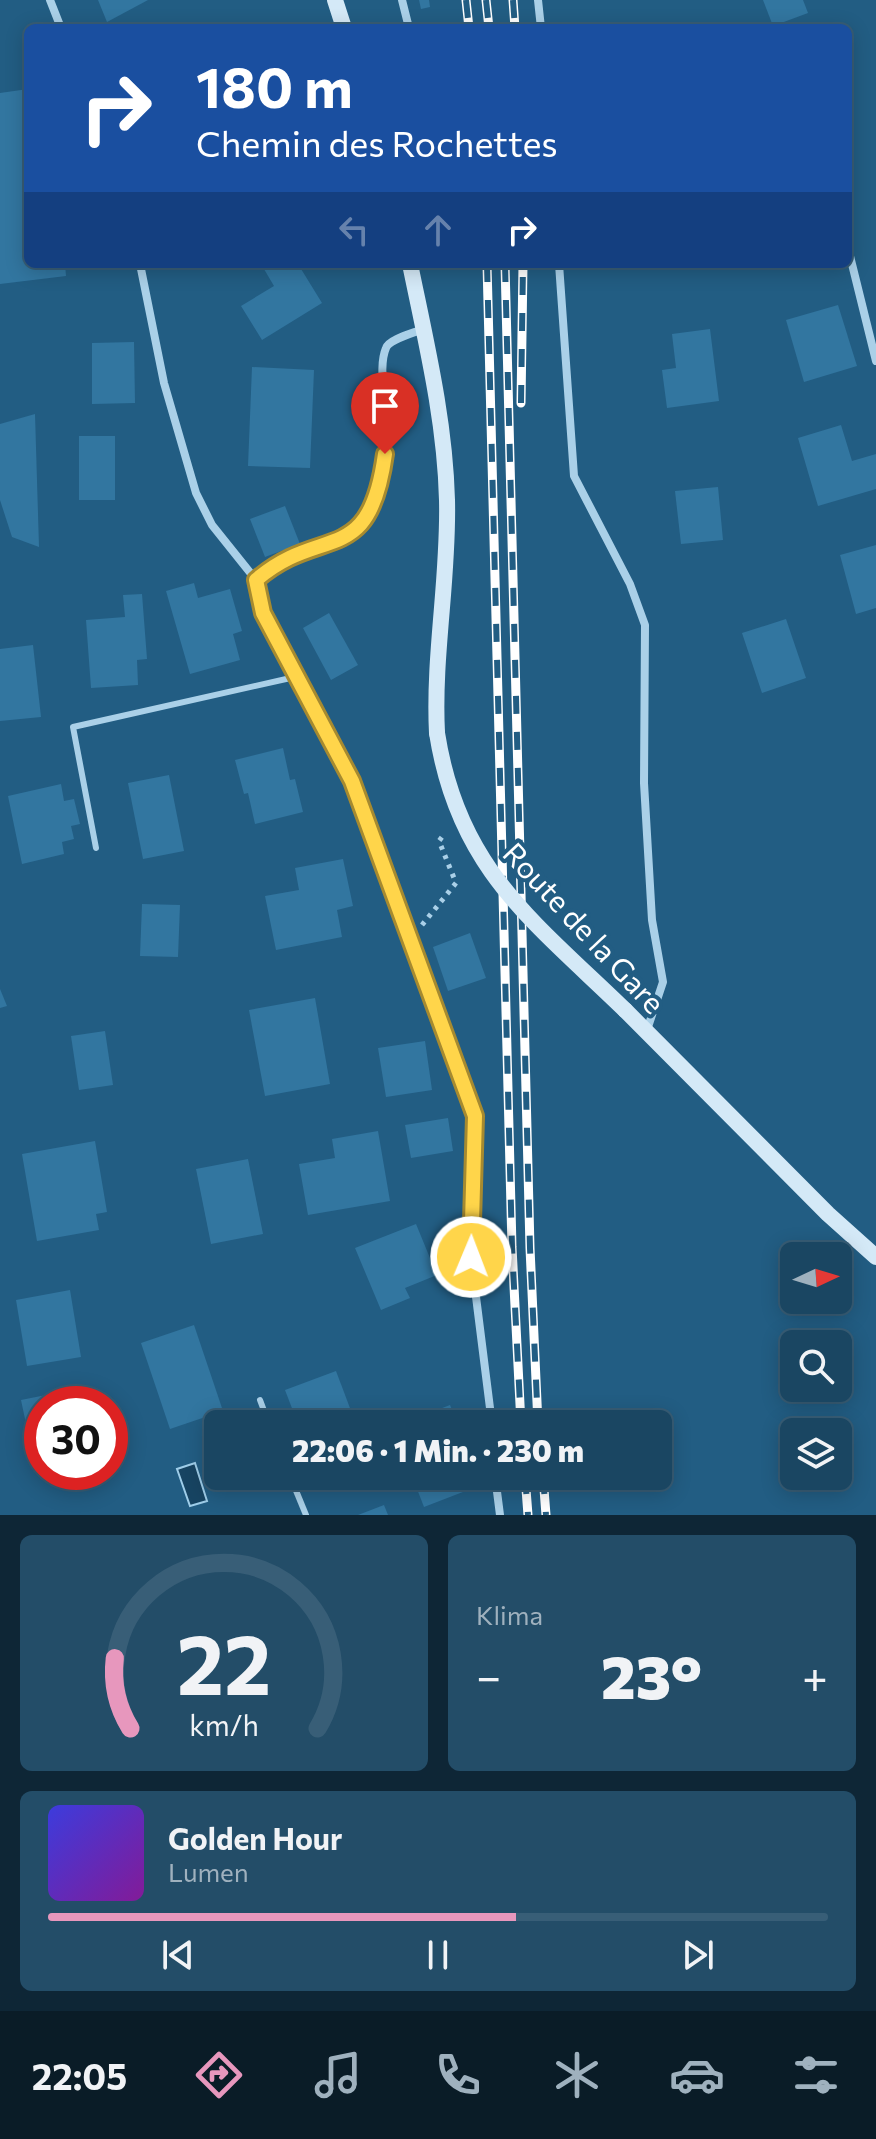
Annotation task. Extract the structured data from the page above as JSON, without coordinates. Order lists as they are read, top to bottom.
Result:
{
  "streets": {
    "main road": ["Route de la Gare"]
  },
  "north": "right",
  "page": {
    "turn": ["180 m", "Chemin des Rochettes"],
    "limit": "30",
    "trip": "22:06 · 1 Min. · 230 m",
    "tile": "Klima",
    "heat": ["−", "23°", "+"],
    "song": ["Golden Hour", "Lumen"],
    "tabs": "22:05",
    "gauge": ["22", "km/h"]
  }
}
